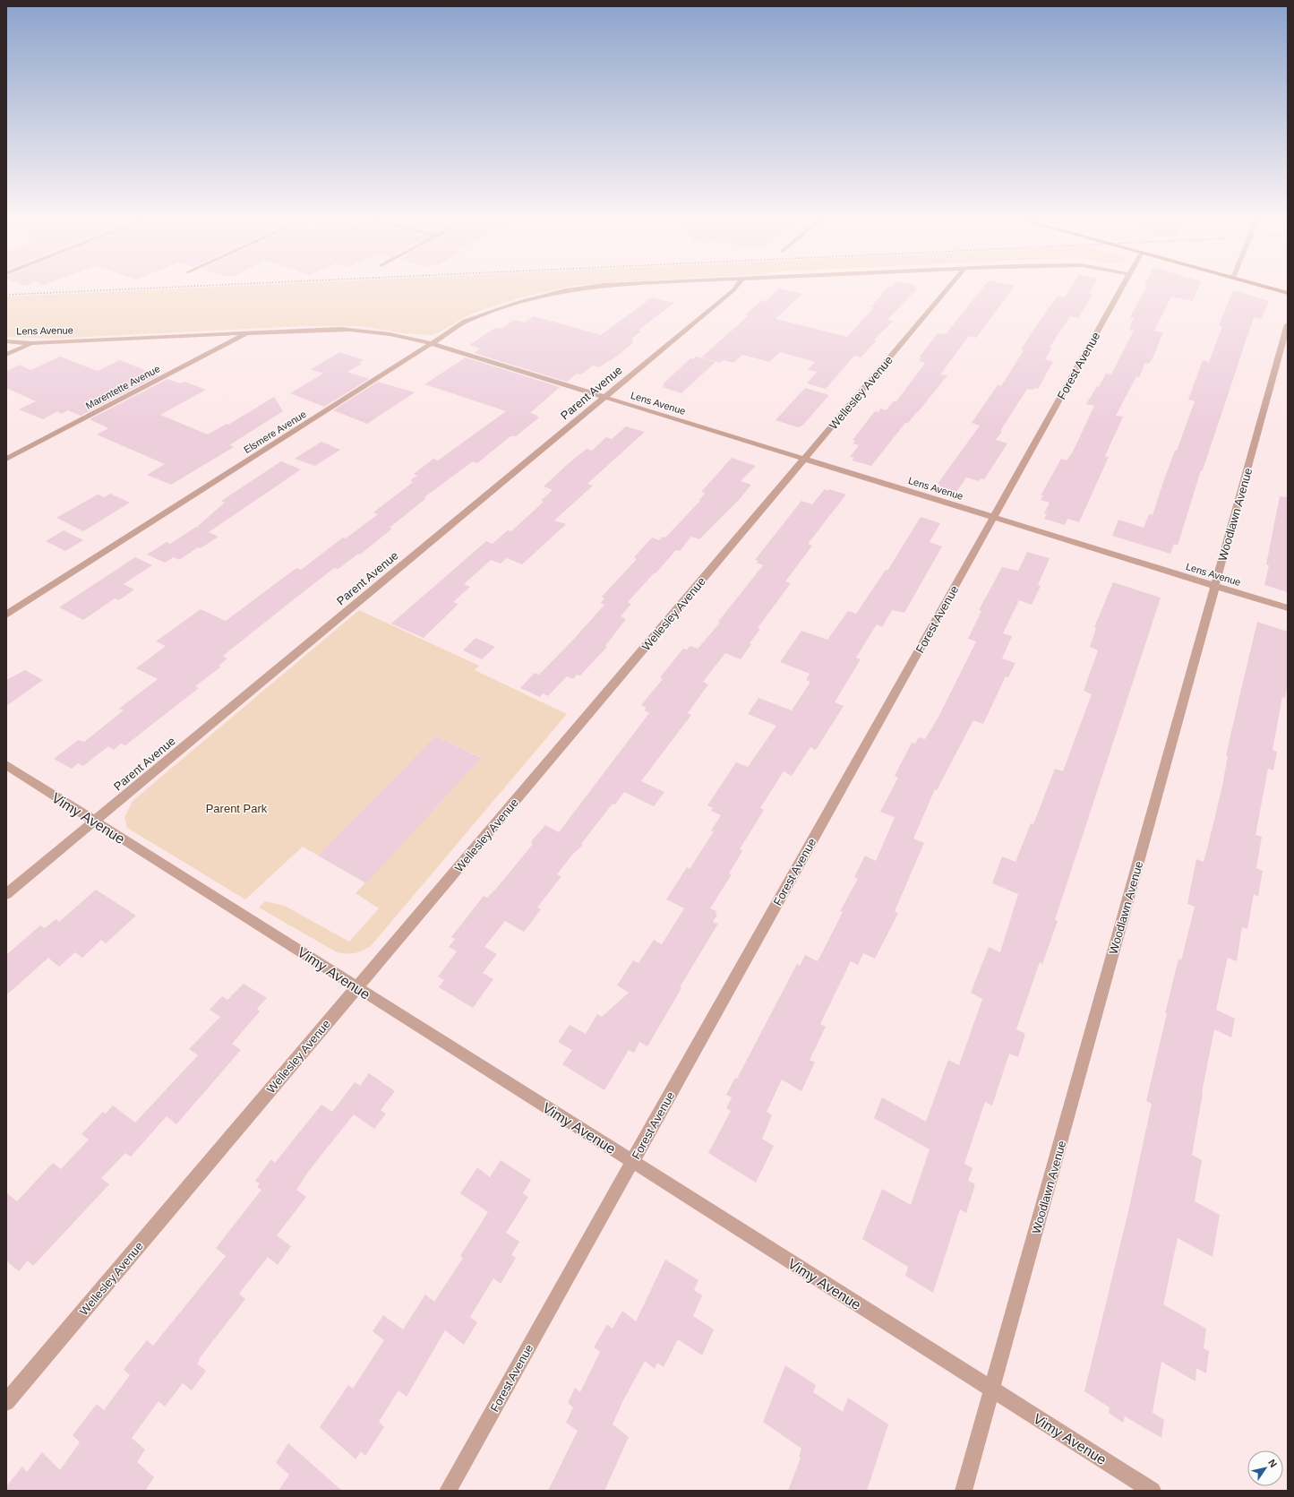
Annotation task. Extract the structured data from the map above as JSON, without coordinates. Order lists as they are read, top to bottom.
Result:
{
  "streets": {
    "street": [
      "Lens Avenue",
      "Forest Avenue",
      "Marentette Avenue",
      "Parent Avenue",
      "Wellesley Avenue",
      "Elsmere Avenue",
      "Woodlawn Avenue",
      "Vimy Avenue"
    ]
  },
  "crossings": [
    ["Lens Avenue", "Forest Avenue"],
    ["Lens Avenue", "Marentette Avenue"],
    ["Lens Avenue", "Parent Avenue"],
    ["Lens Avenue", "Wellesley Avenue"],
    ["Lens Avenue", "Elsmere Avenue"],
    ["Lens Avenue", "Woodlawn Avenue"],
    ["Forest Avenue", "Vimy Avenue"],
    ["Parent Avenue", "Vimy Avenue"],
    ["Wellesley Avenue", "Vimy Avenue"],
    ["Woodlawn Avenue", "Vimy Avenue"]
  ],
  "parks": ["Parent Park"],
  "north": "top right"
}
